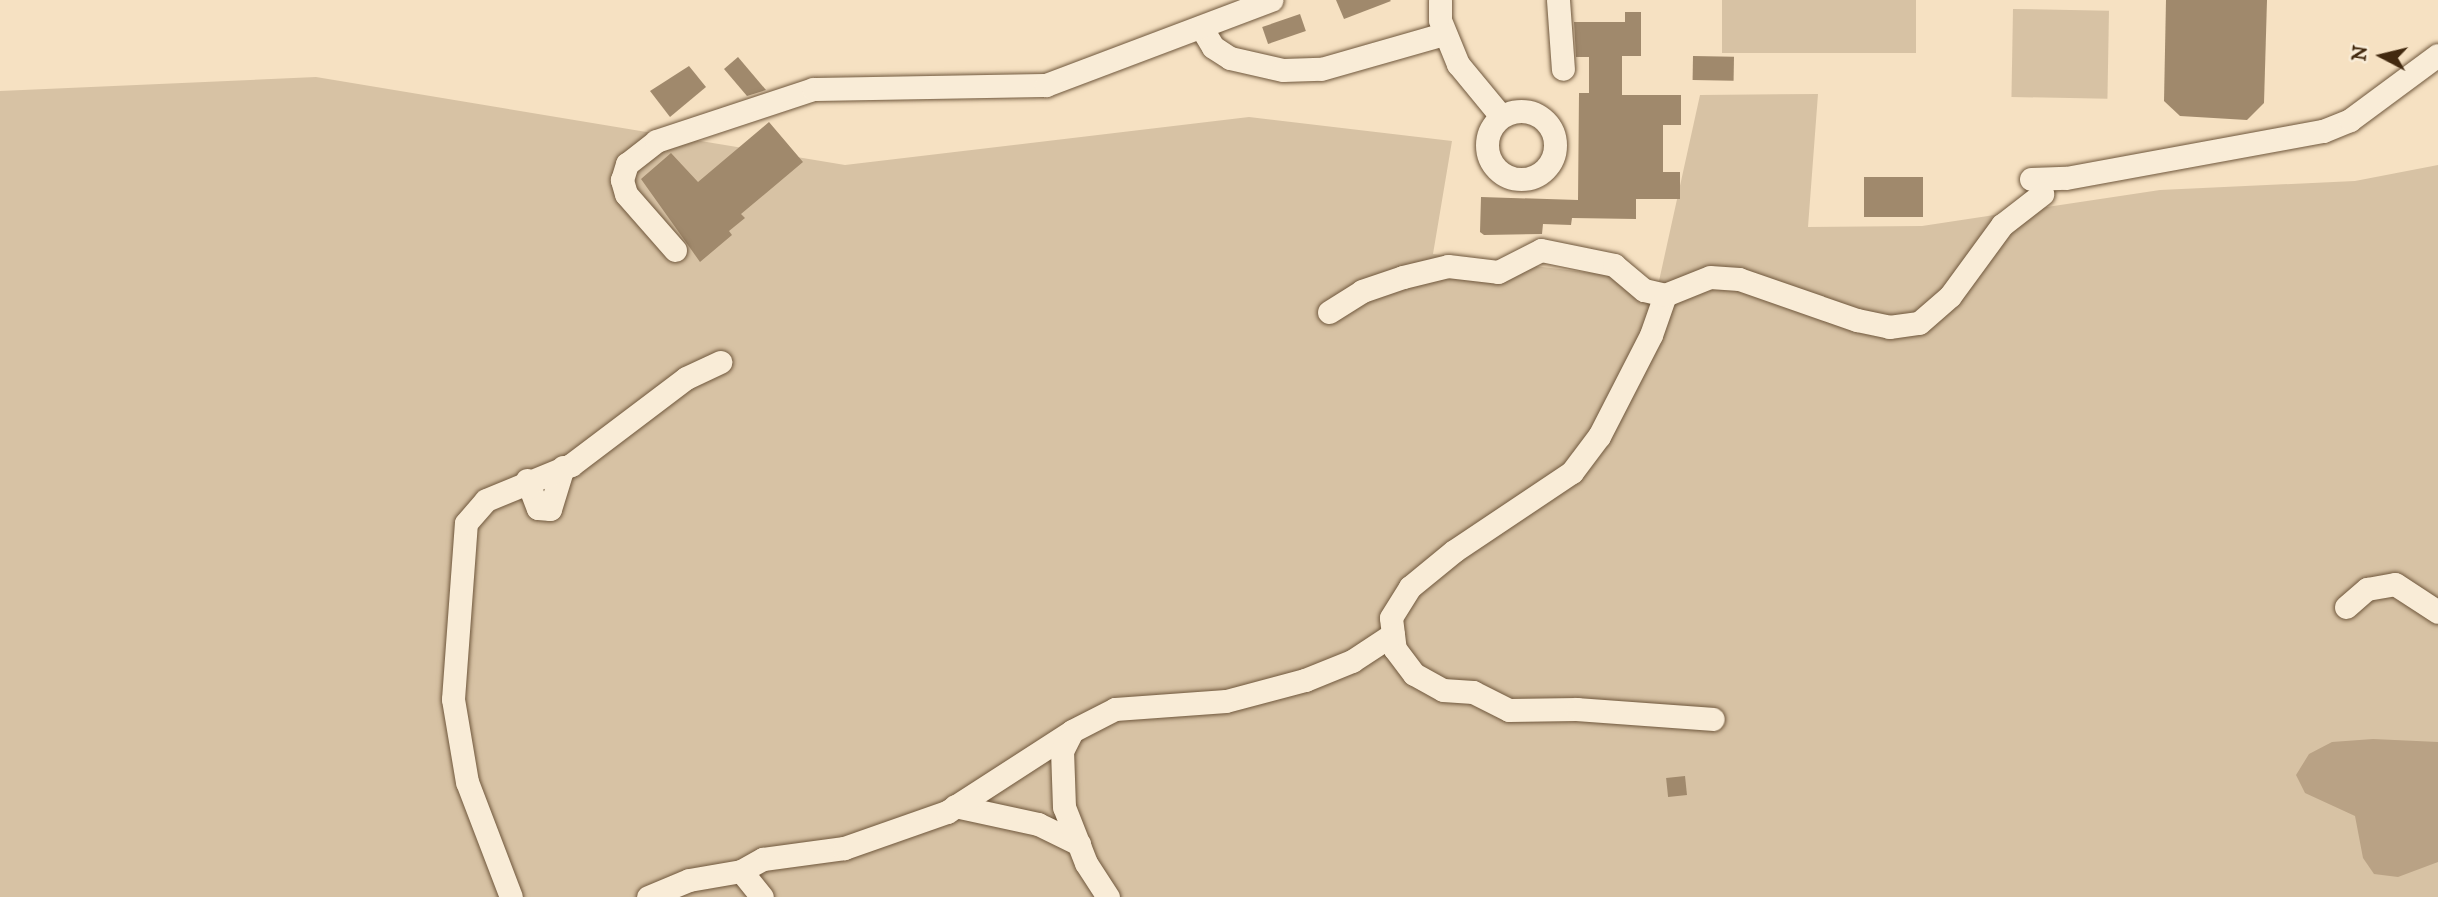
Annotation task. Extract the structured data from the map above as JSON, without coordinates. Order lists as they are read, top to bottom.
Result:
{
  "north": "left"
}
